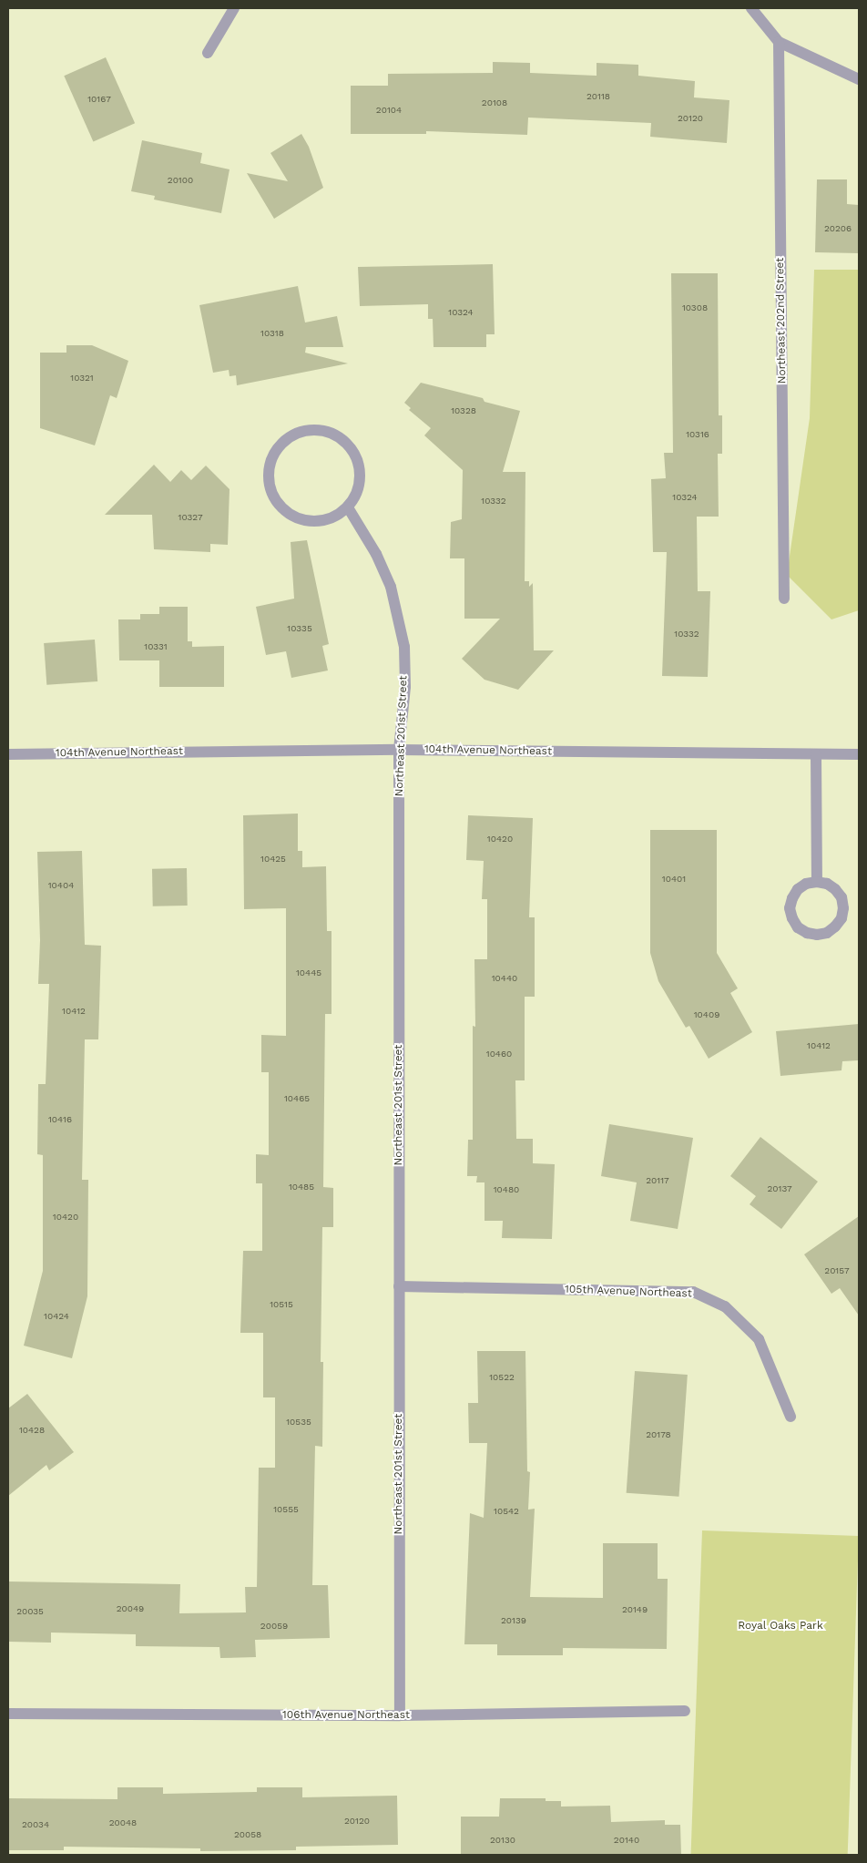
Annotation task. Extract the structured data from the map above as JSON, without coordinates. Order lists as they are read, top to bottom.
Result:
{
  "streets": {
    "street": [
      "Northeast 202nd Street",
      "Northeast 201st Street",
      "104th Avenue Northeast",
      "105th Avenue Northeast",
      "106th Avenue Northeast"
    ]
  },
  "crossings": [
    ["Northeast 201st Street", "104th Avenue Northeast"],
    ["Northeast 201st Street", "105th Avenue Northeast"],
    ["Northeast 201st Street", "106th Avenue Northeast"]
  ],
  "parks": ["Royal Oaks Park"],
  "house_numbers": [
    "20118",
    "10167",
    "20108",
    "20104",
    "20120",
    "20100",
    "20206",
    "10308",
    "10324",
    "10318",
    "10321",
    "10328",
    "10316",
    "10324",
    "10332",
    "10327",
    "10335",
    "10332",
    "10331",
    "10420",
    "10425",
    "10401",
    "10404",
    "10445",
    "10440",
    "10412",
    "10409",
    "10412",
    "10460",
    "10465",
    "10416",
    "20117",
    "10485",
    "20137",
    "10480",
    "10420",
    "20157",
    "10515",
    "10424",
    "10522",
    "10535",
    "10428",
    "20178",
    "10555",
    "10542",
    "20049",
    "20149",
    "20035",
    "20139",
    "20059",
    "20120",
    "20048",
    "20034",
    "20058",
    "20130",
    "20140"
  ]
}
